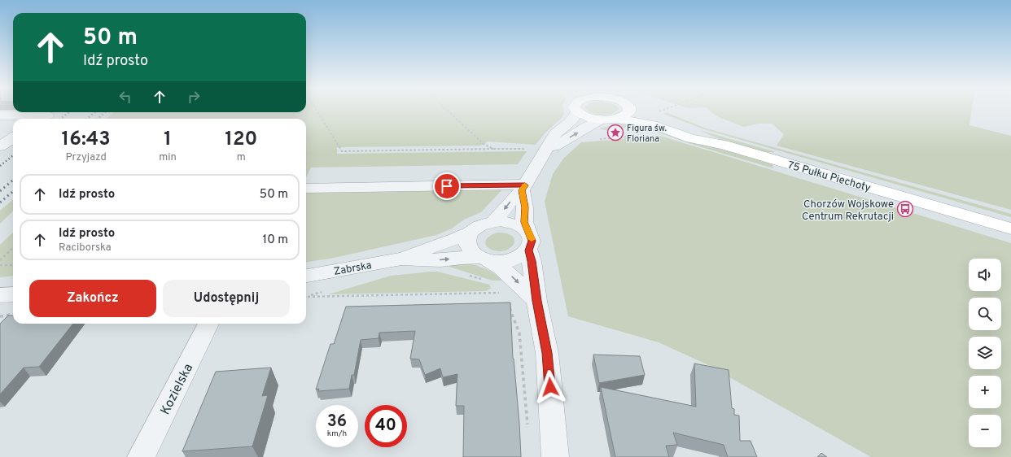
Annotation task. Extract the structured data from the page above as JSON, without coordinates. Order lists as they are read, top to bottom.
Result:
{
  "streets": {
    "main road": ["75 Pułku Piechoty"],
    "street": ["Zabrska", "Kozielska"]
  },
  "places": {
    "place": ["Figura św. Floriana"],
    "bus stop": ["Chorzów Wojskowe Centrum Rekrutacji"]
  },
  "page": {
    "turn": ["50 m", "Idź prosto"],
    "eta": [
      "16:43",
      "Przyjazd",
      "1",
      "min",
      "120",
      "m"
    ],
    "list": [
      {
        "name": "Idź prosto",
        "value": "50 m"
      },
      {
        "name": "Idź prosto",
        "note": "Raciborska",
        "value": "10 m"
      }
    ],
    "map_buttons": ["+", "−"],
    "buttons": ["Zakończ", "Udostępnij"],
    "speed": "36 km/h",
    "limit": "40"
  }
}
